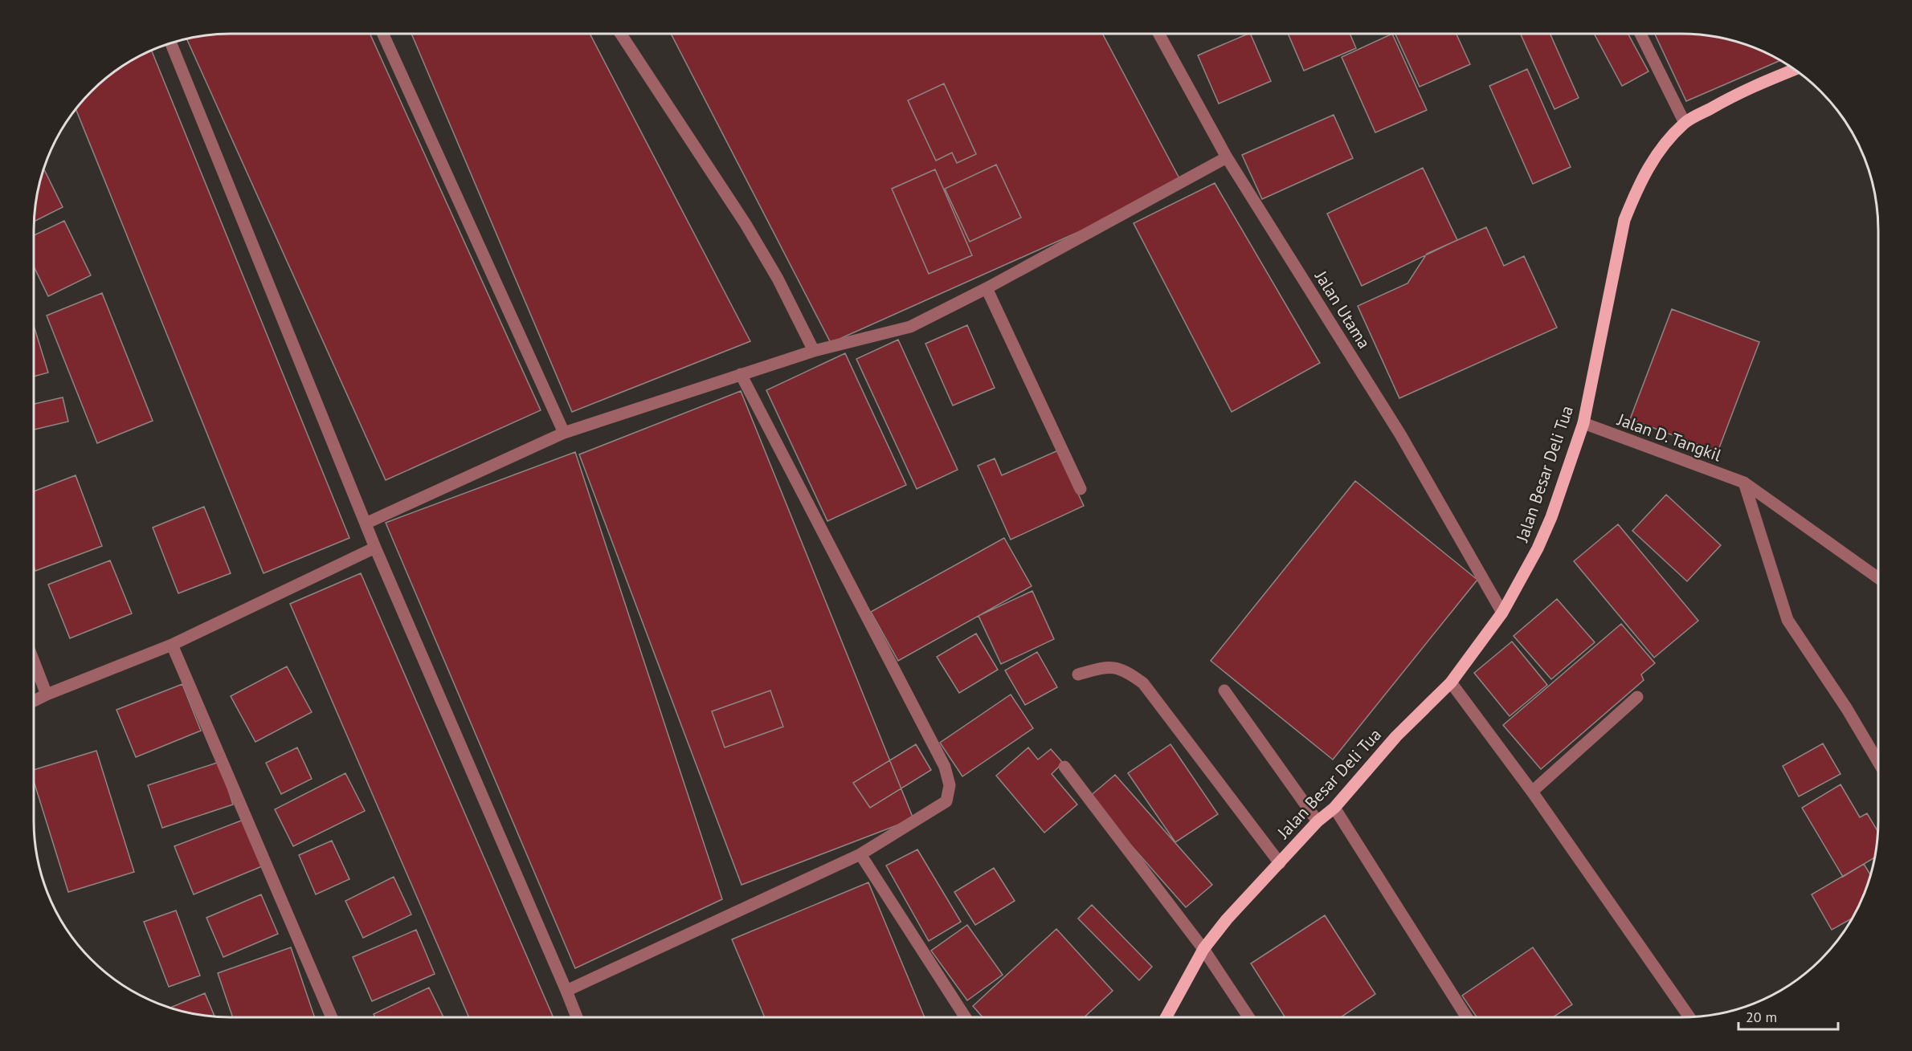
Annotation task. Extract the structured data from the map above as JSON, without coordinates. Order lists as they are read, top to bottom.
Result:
{
  "streets": {
    "main road": ["Jalan Besar Deli Tua"],
    "street": ["Jalan Utama", "Jalan D. Tangkil"]
  },
  "crossings": [
    ["Jalan Utama", "Jalan Besar Deli Tua"],
    ["Jalan D. Tangkil", "Jalan Besar Deli Tua"]
  ],
  "scale_bar": "20 m"
}
